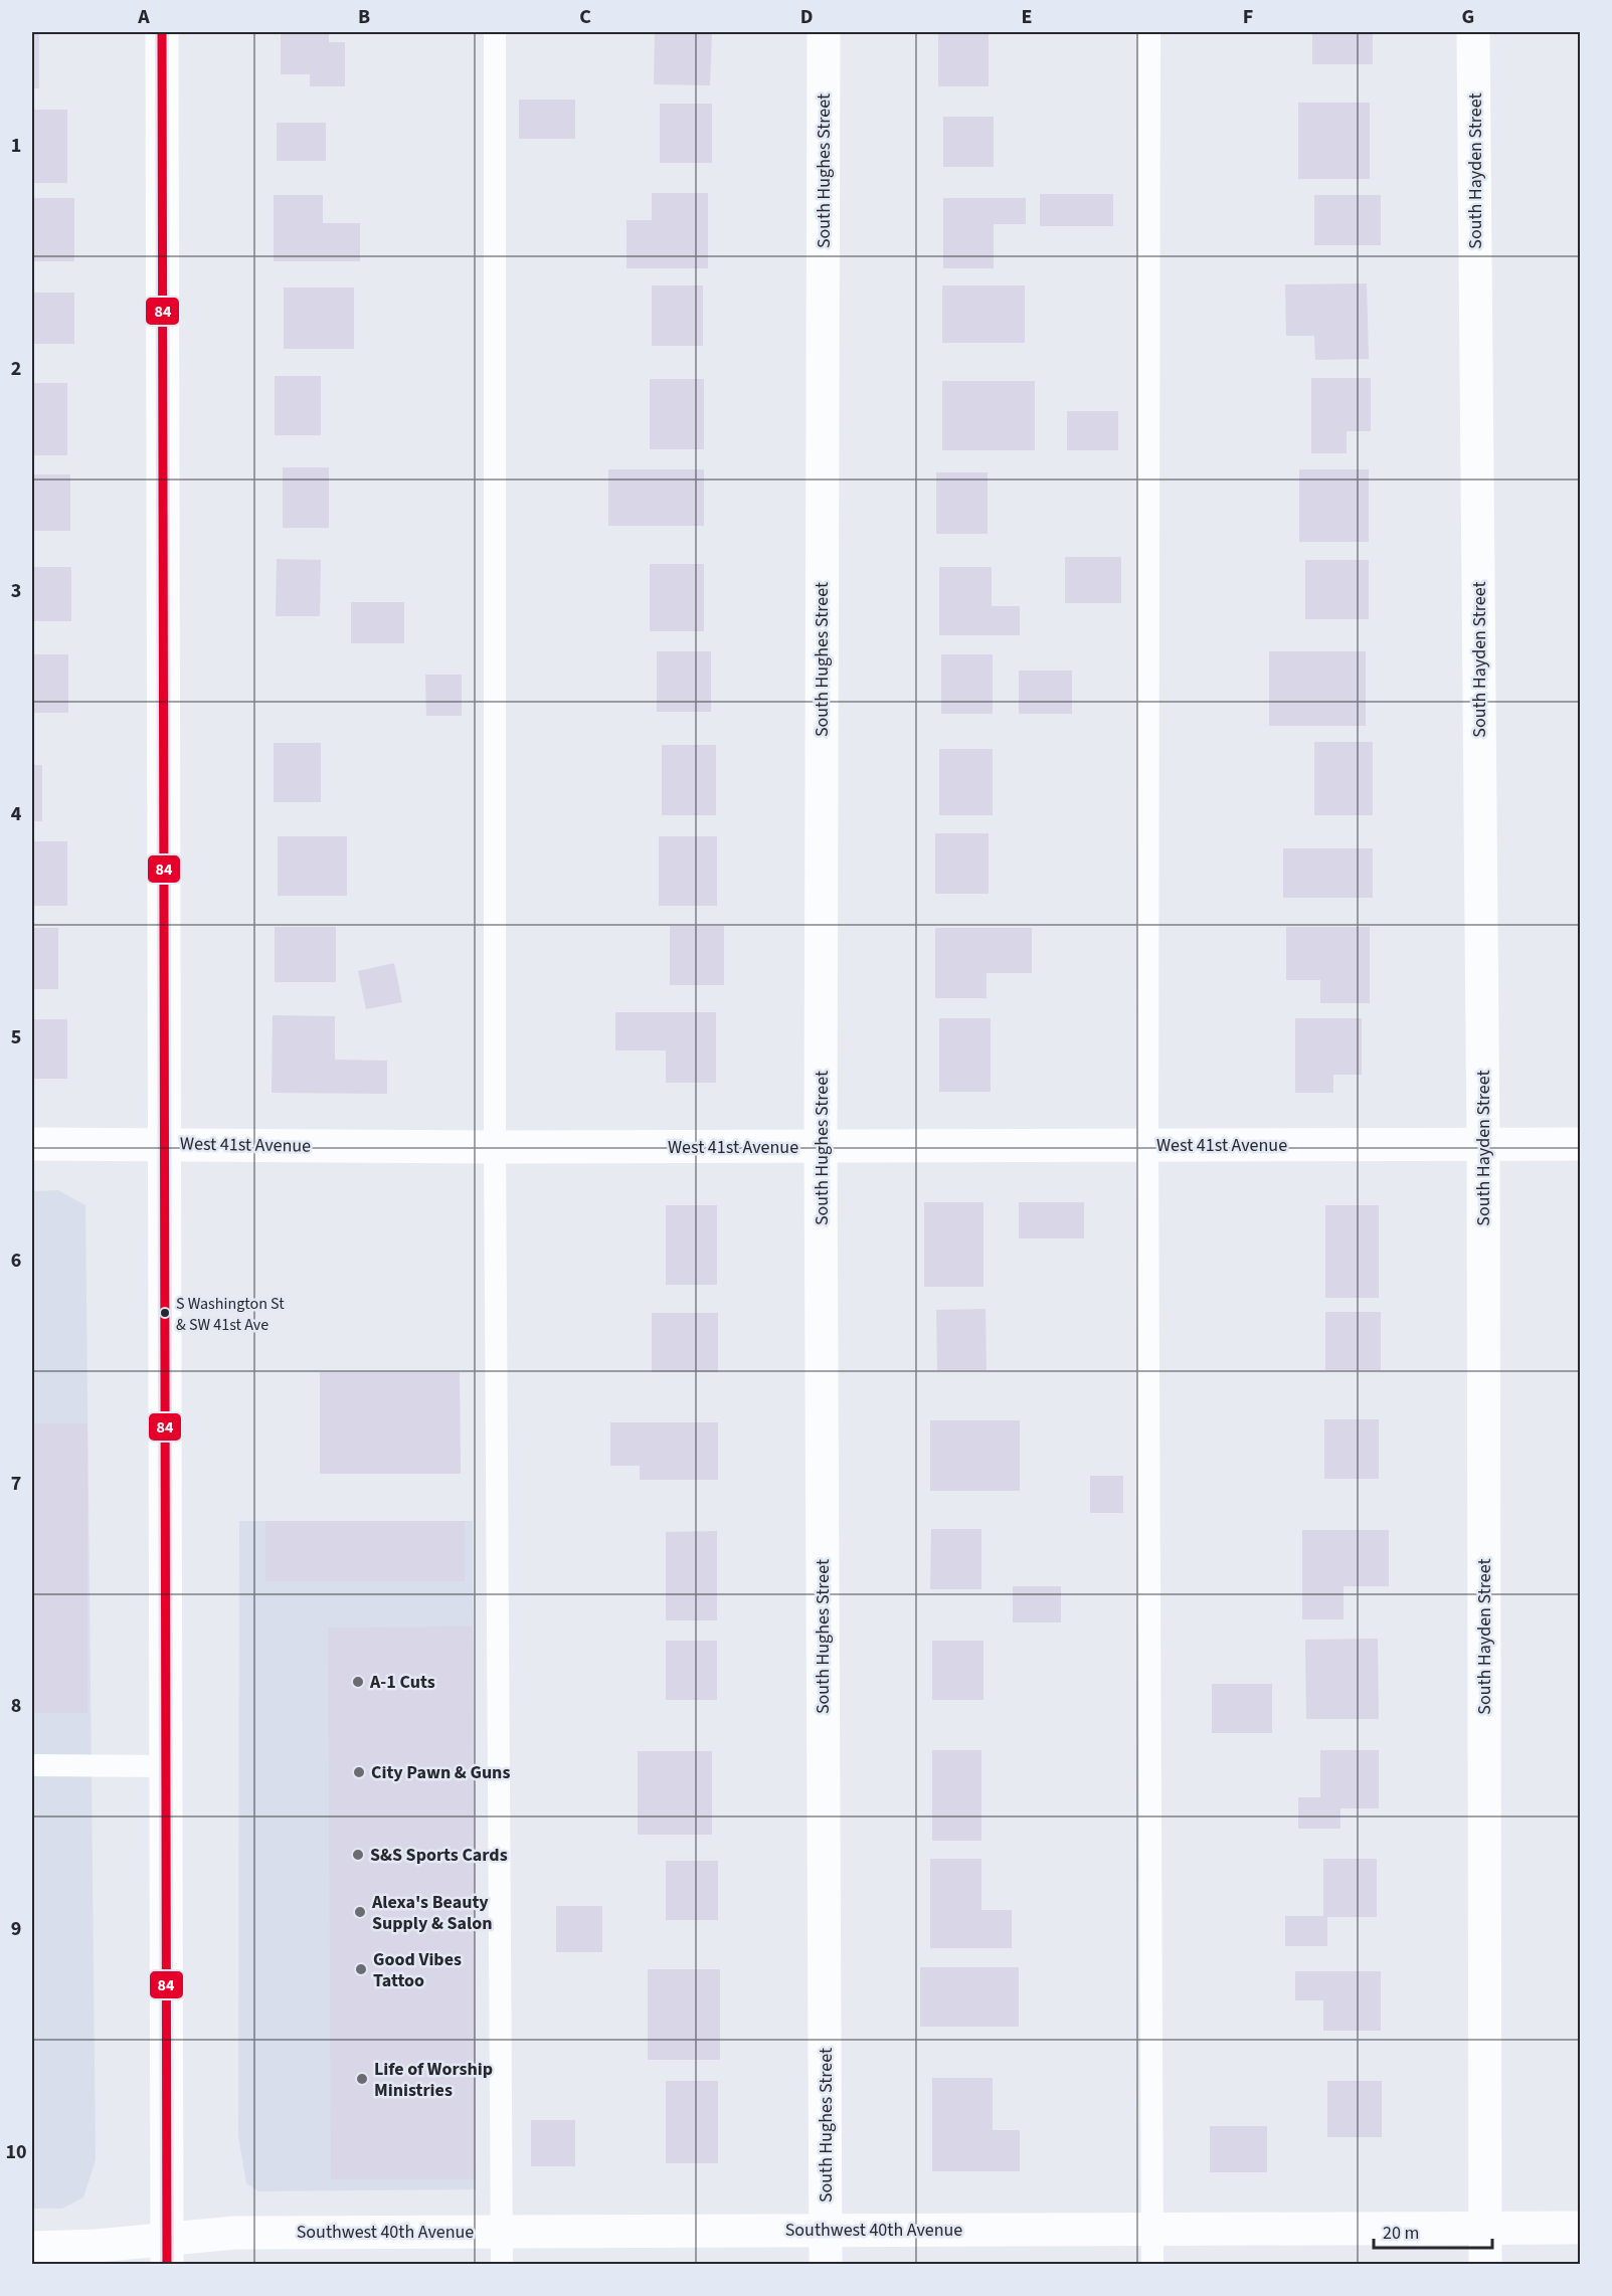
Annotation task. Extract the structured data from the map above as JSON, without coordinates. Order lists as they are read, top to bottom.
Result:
{
  "streets": {
    "street": [
      "South Hughes Street",
      "South Hayden Street",
      "West 41st Avenue",
      "Southwest 40th Avenue"
    ]
  },
  "crossings": [
    ["South Hughes Street", "West 41st Avenue"],
    ["South Hughes Street", "Southwest 40th Avenue"],
    ["South Hayden Street", "West 41st Avenue"],
    ["South Hayden Street", "Southwest 40th Avenue"]
  ],
  "places": [
    "S Washington St & SW 41st Ave",
    "A-1 Cuts",
    "City Pawn & Guns",
    "S&S Sports Cards",
    "Alexa's Beauty Supply & Salon",
    "Good Vibes Tattoo",
    "Life of Worship Ministries"
  ],
  "lines": ["transit line 84"],
  "scale_bar": "20 m",
  "grid": {
    "columns": [
      "A",
      "B",
      "C",
      "D",
      "E",
      "F",
      "G"
    ],
    "rows": [
      "1",
      "2",
      "3",
      "4",
      "5",
      "6",
      "7",
      "8",
      "9",
      "10"
    ]
  }
}
